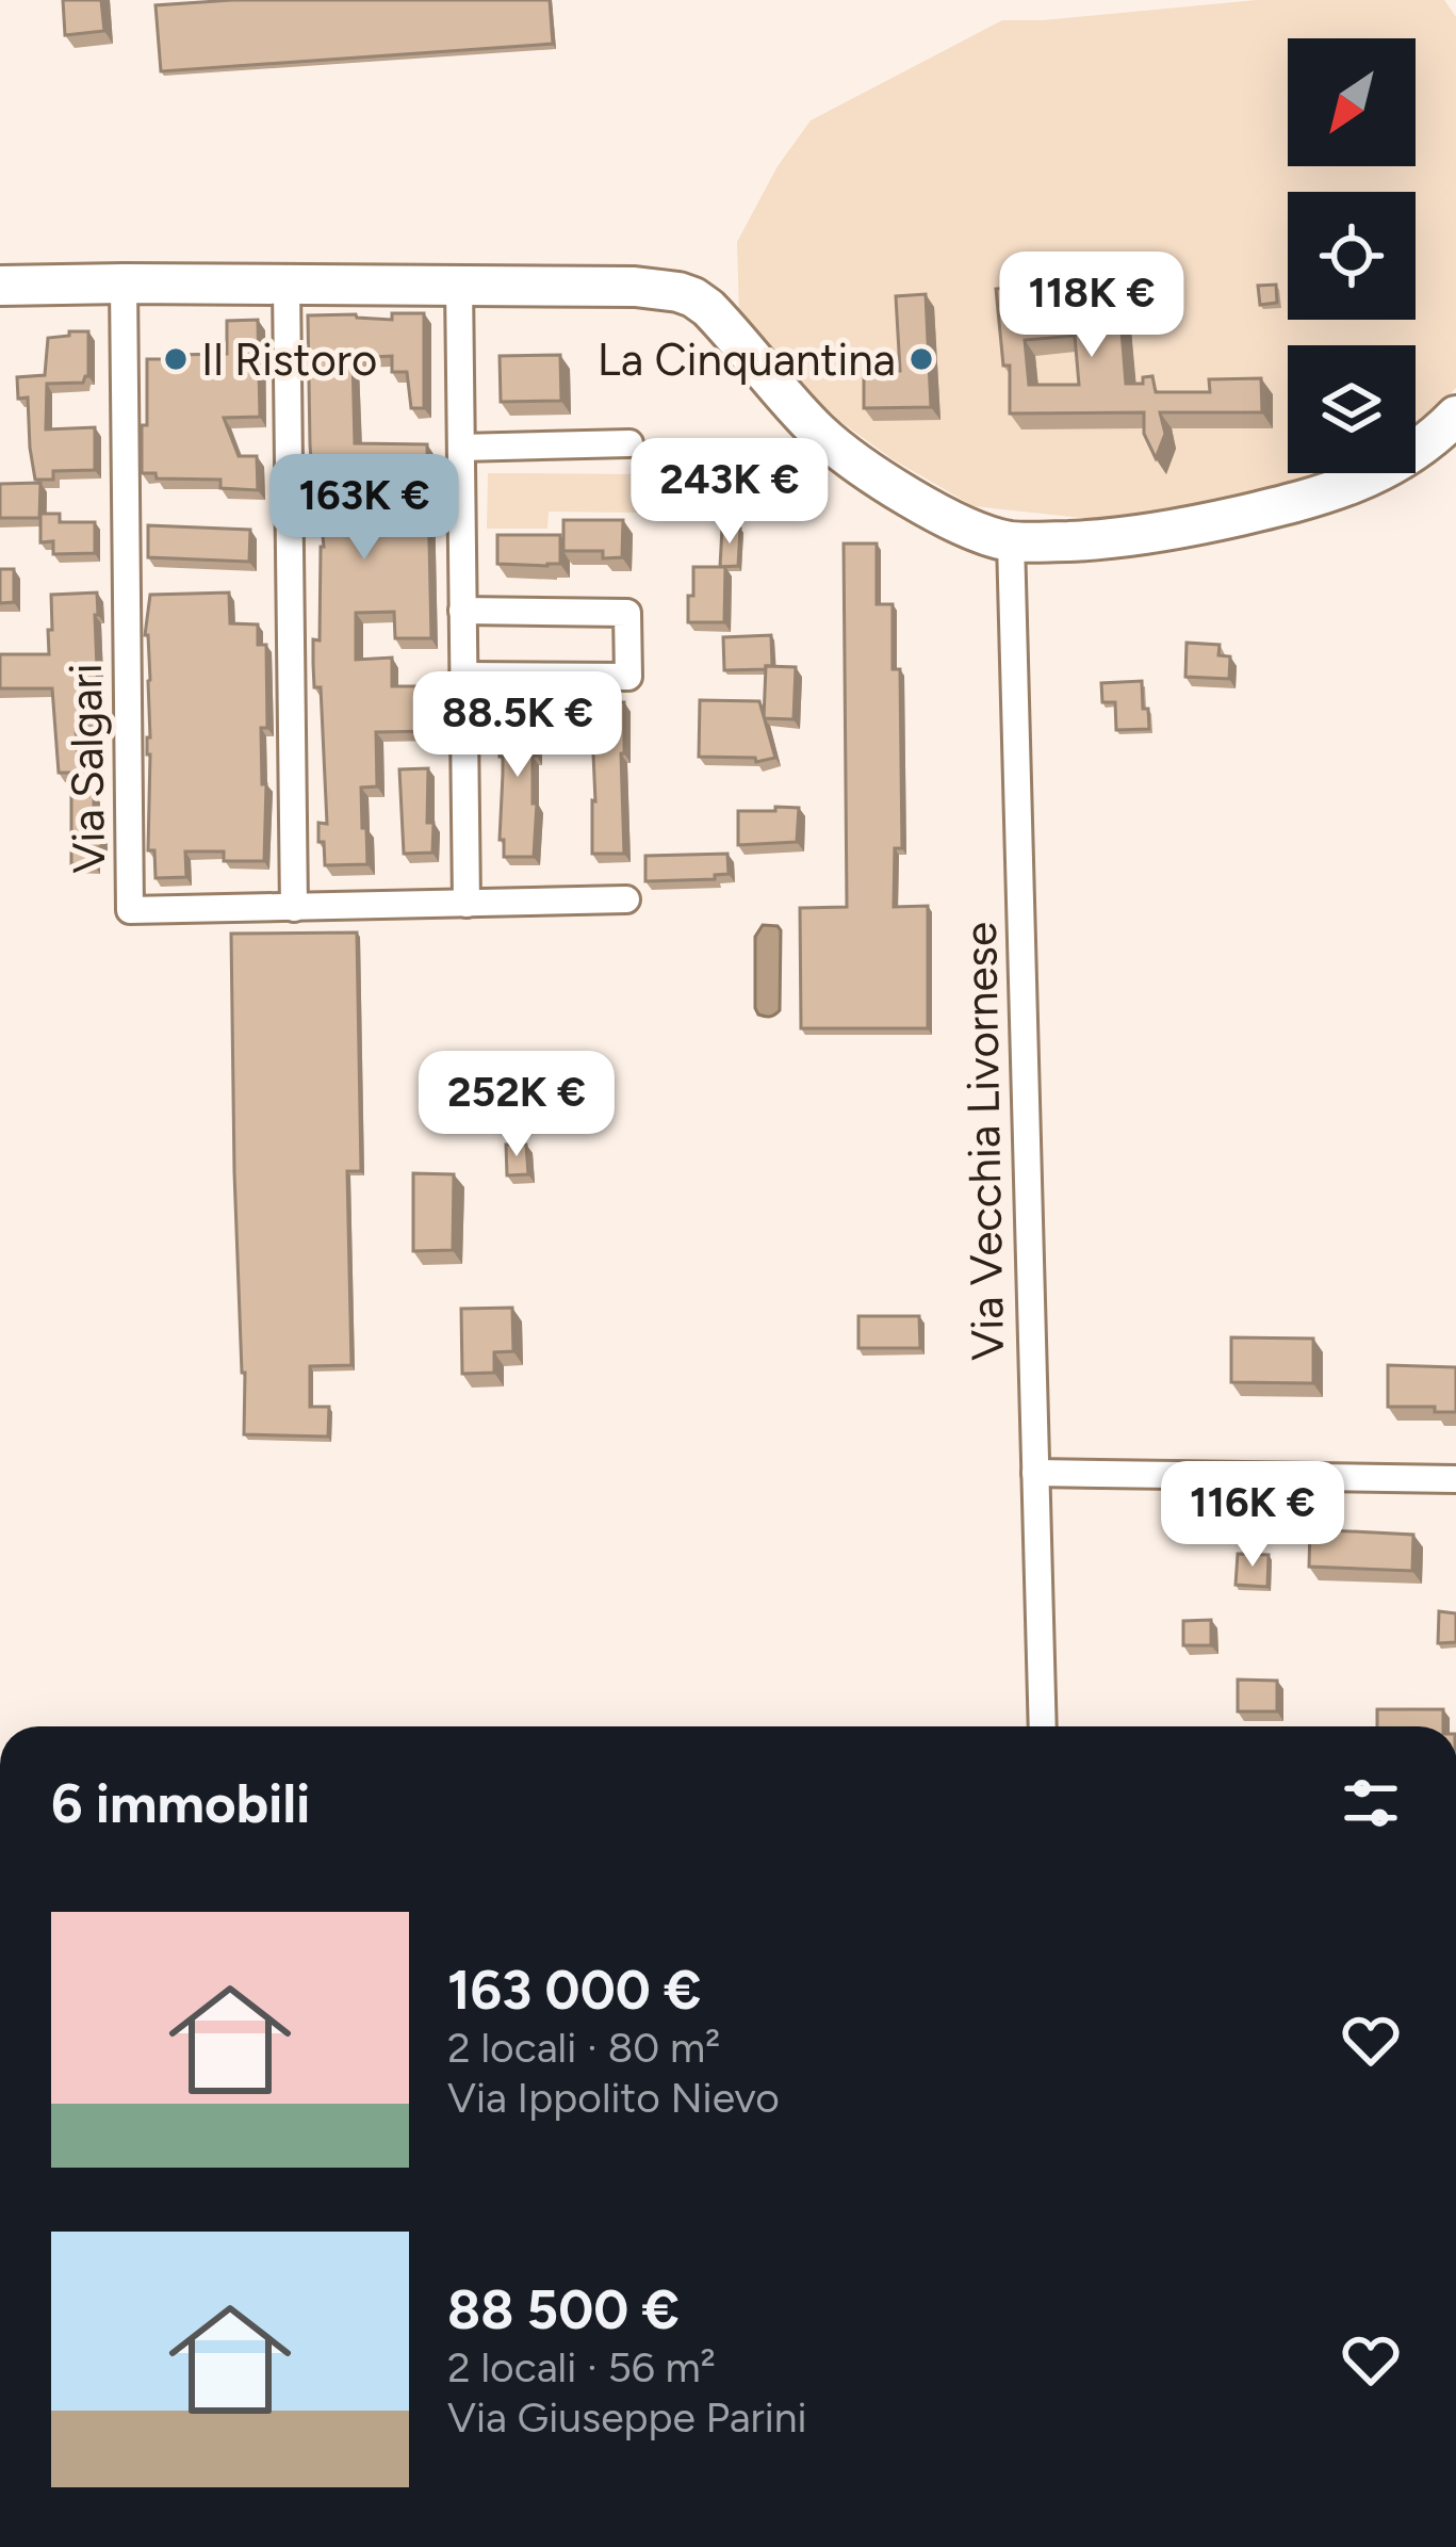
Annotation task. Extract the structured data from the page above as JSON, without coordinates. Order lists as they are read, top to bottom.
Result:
{
  "streets": {
    "street": ["Via Salgari", "Via Vecchia Livornese"]
  },
  "places": ["Il Ristoro", "La Cinquantina"],
  "north": "bottom left",
  "page": {
    "price": [
      "118K €",
      "243K €",
      "163K €",
      "88.5K €",
      "252K €",
      "116K €"
    ],
    "heading": "6 immobili",
    "list": [
      {
        "name": "163 000 €",
        "note": "2 locali · 80 m² · Via Ippolito Nievo"
      },
      {
        "name": "88 500 €",
        "note": "2 locali · 56 m² · Via Giuseppe Parini"
      }
    ]
  }
}
